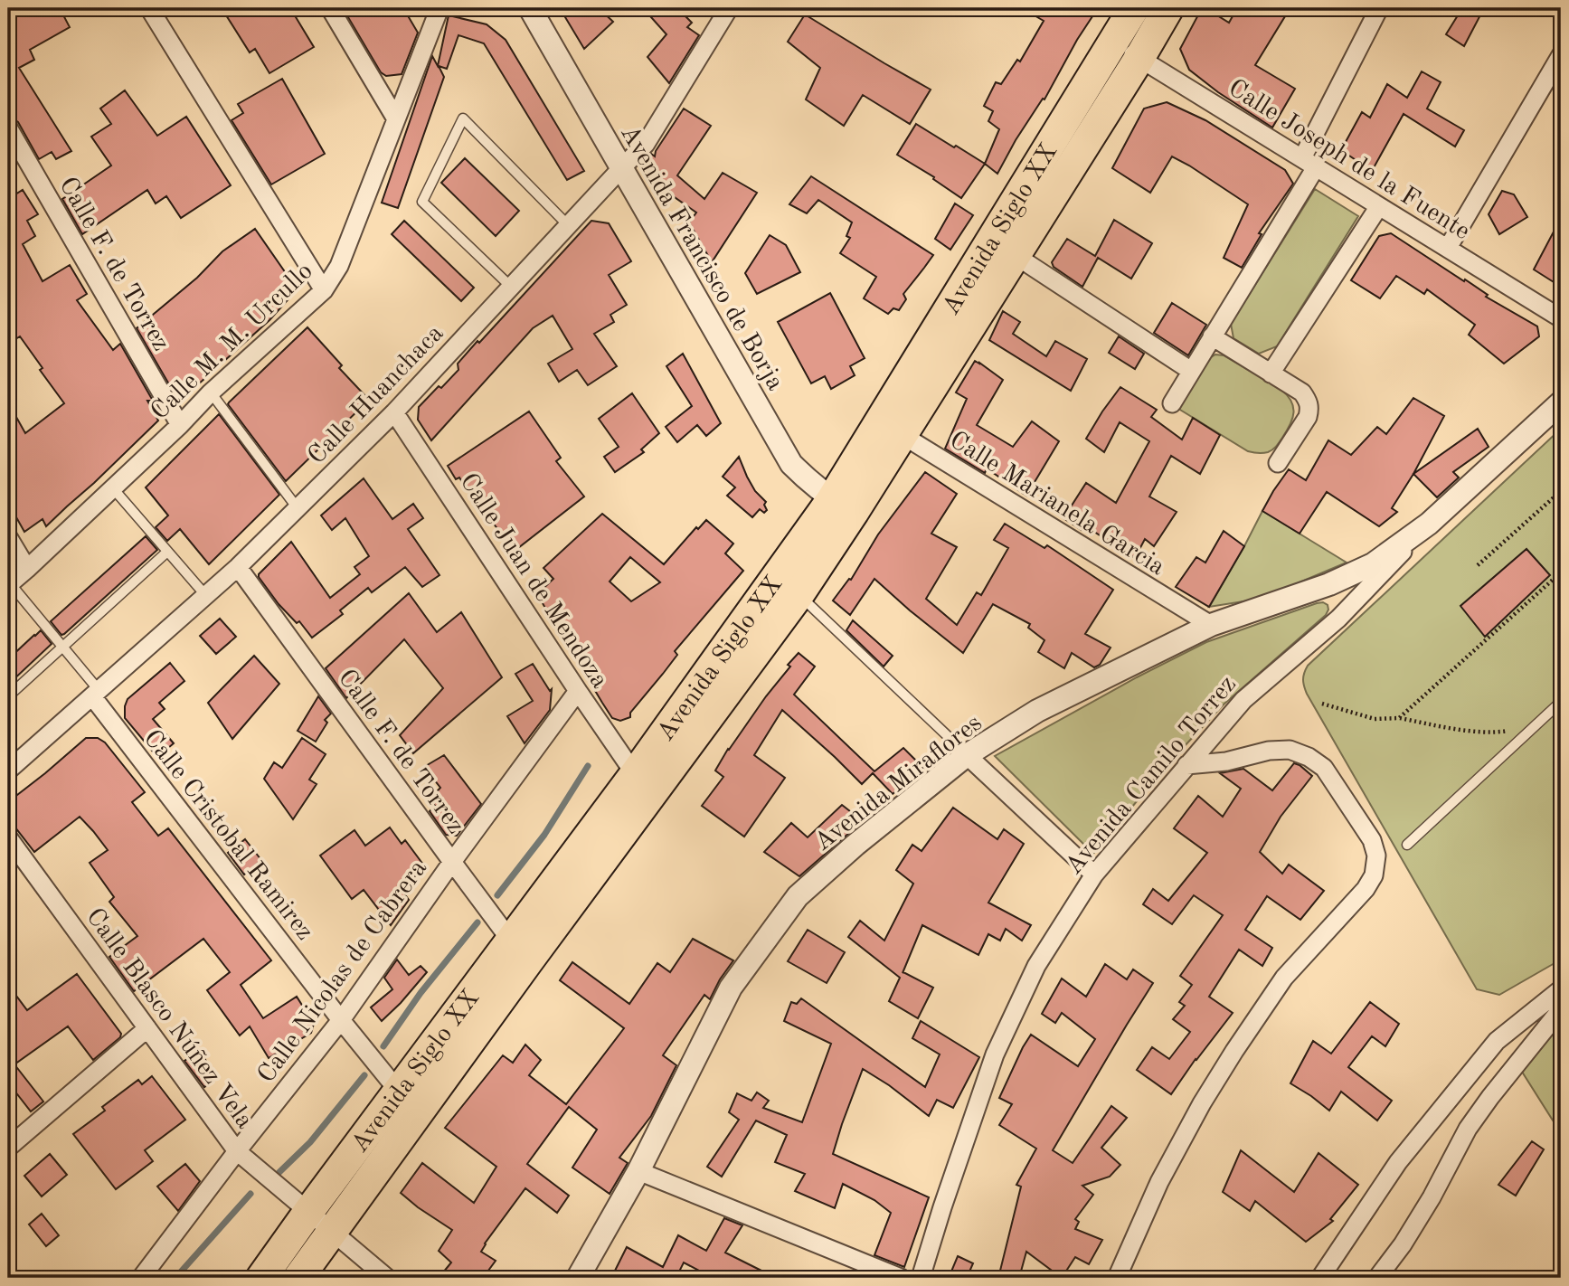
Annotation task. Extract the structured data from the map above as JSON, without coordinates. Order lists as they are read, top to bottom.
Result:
{
  "streets": {
    "highway": ["Avenida Siglo XX"],
    "street": [
      "Calle Joseph de la Fuente",
      "Avenida Francisco de Borja",
      "Calle F. de Torrez",
      "Calle M. M. Urcullo",
      "Calle Huanchaca",
      "Calle Marianela Garcia",
      "Calle Juan de Mendoza",
      "Avenida Camilo Torrez",
      "Avenida Miraflores",
      "Calle Cristobal Ramirez",
      "Calle Nicolas de Cabrera",
      "Calle Blasco Núñez Vela"
    ]
  },
  "crossings": [
    ["Calle Joseph de la Fuente", "Avenida Siglo XX"],
    ["Avenida Siglo XX", "Avenida Francisco de Borja"],
    ["Avenida Siglo XX", "Calle F. de Torrez"],
    ["Avenida Siglo XX", "Calle Marianela Garcia"],
    ["Avenida Siglo XX", "Calle Juan de Mendoza"],
    ["Avenida Siglo XX", "Calle Cristobal Ramirez"],
    ["Avenida Siglo XX", "Calle Blasco Núñez Vela"],
    ["Avenida Francisco de Borja", "Calle Huanchaca"],
    ["Calle F. de Torrez", "Calle M. M. Urcullo"],
    ["Calle F. de Torrez", "Calle Huanchaca"],
    ["Calle F. de Torrez", "Calle Nicolas de Cabrera"],
    ["Calle Huanchaca", "Calle Juan de Mendoza"],
    ["Calle Huanchaca", "Calle Cristobal Ramirez"],
    ["Calle Marianela Garcia", "Avenida Miraflores"],
    ["Calle Juan de Mendoza", "Calle Nicolas de Cabrera"],
    ["Avenida Camilo Torrez", "Avenida Miraflores"],
    ["Calle Cristobal Ramirez", "Calle Nicolas de Cabrera"],
    ["Calle Nicolas de Cabrera", "Calle Blasco Núñez Vela"]
  ]
}
